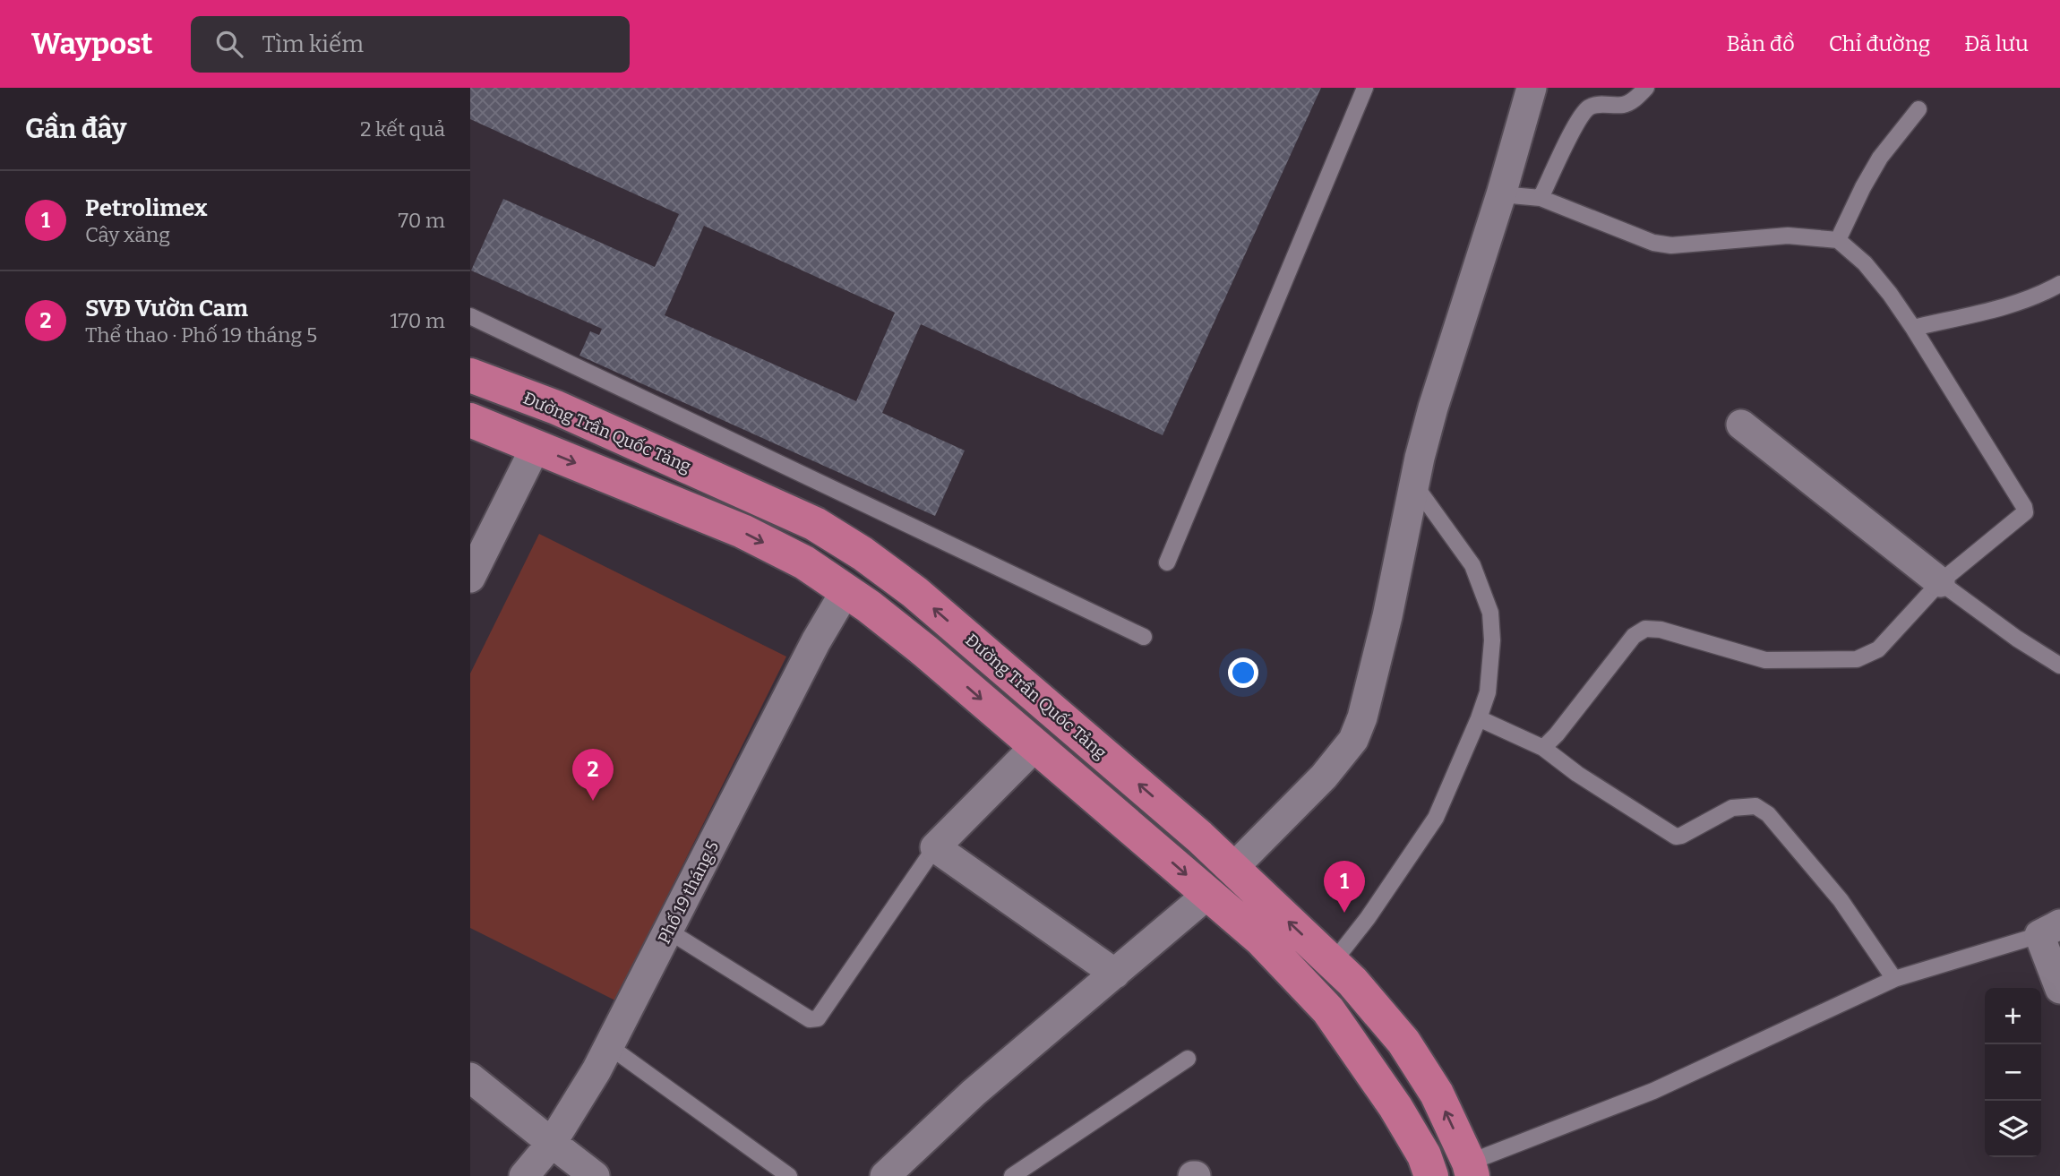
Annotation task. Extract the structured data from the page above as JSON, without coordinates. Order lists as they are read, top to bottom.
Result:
{
  "streets": {
    "highway": ["Đường Trần Quốc Tảng"],
    "street": ["Phố 19 tháng 5"]
  },
  "page": {
    "header": "Waypost",
    "search": "Tìm kiếm",
    "nav": ["Bản đồ", "Chỉ đường", "Đã lưu"],
    "heading": ["Gần đây", "2 kết quả"],
    "list": [
      {
        "mark": "1",
        "name": "Petrolimex",
        "note": "Cây xăng",
        "value": "70 m"
      },
      {
        "mark": "2",
        "name": "SVĐ Vườn Cam",
        "note": "Thể thao · Phố 19 tháng 5",
        "value": "170 m"
      }
    ],
    "pins": ["2", "1"],
    "map_buttons": ["+", "−"]
  }
}
